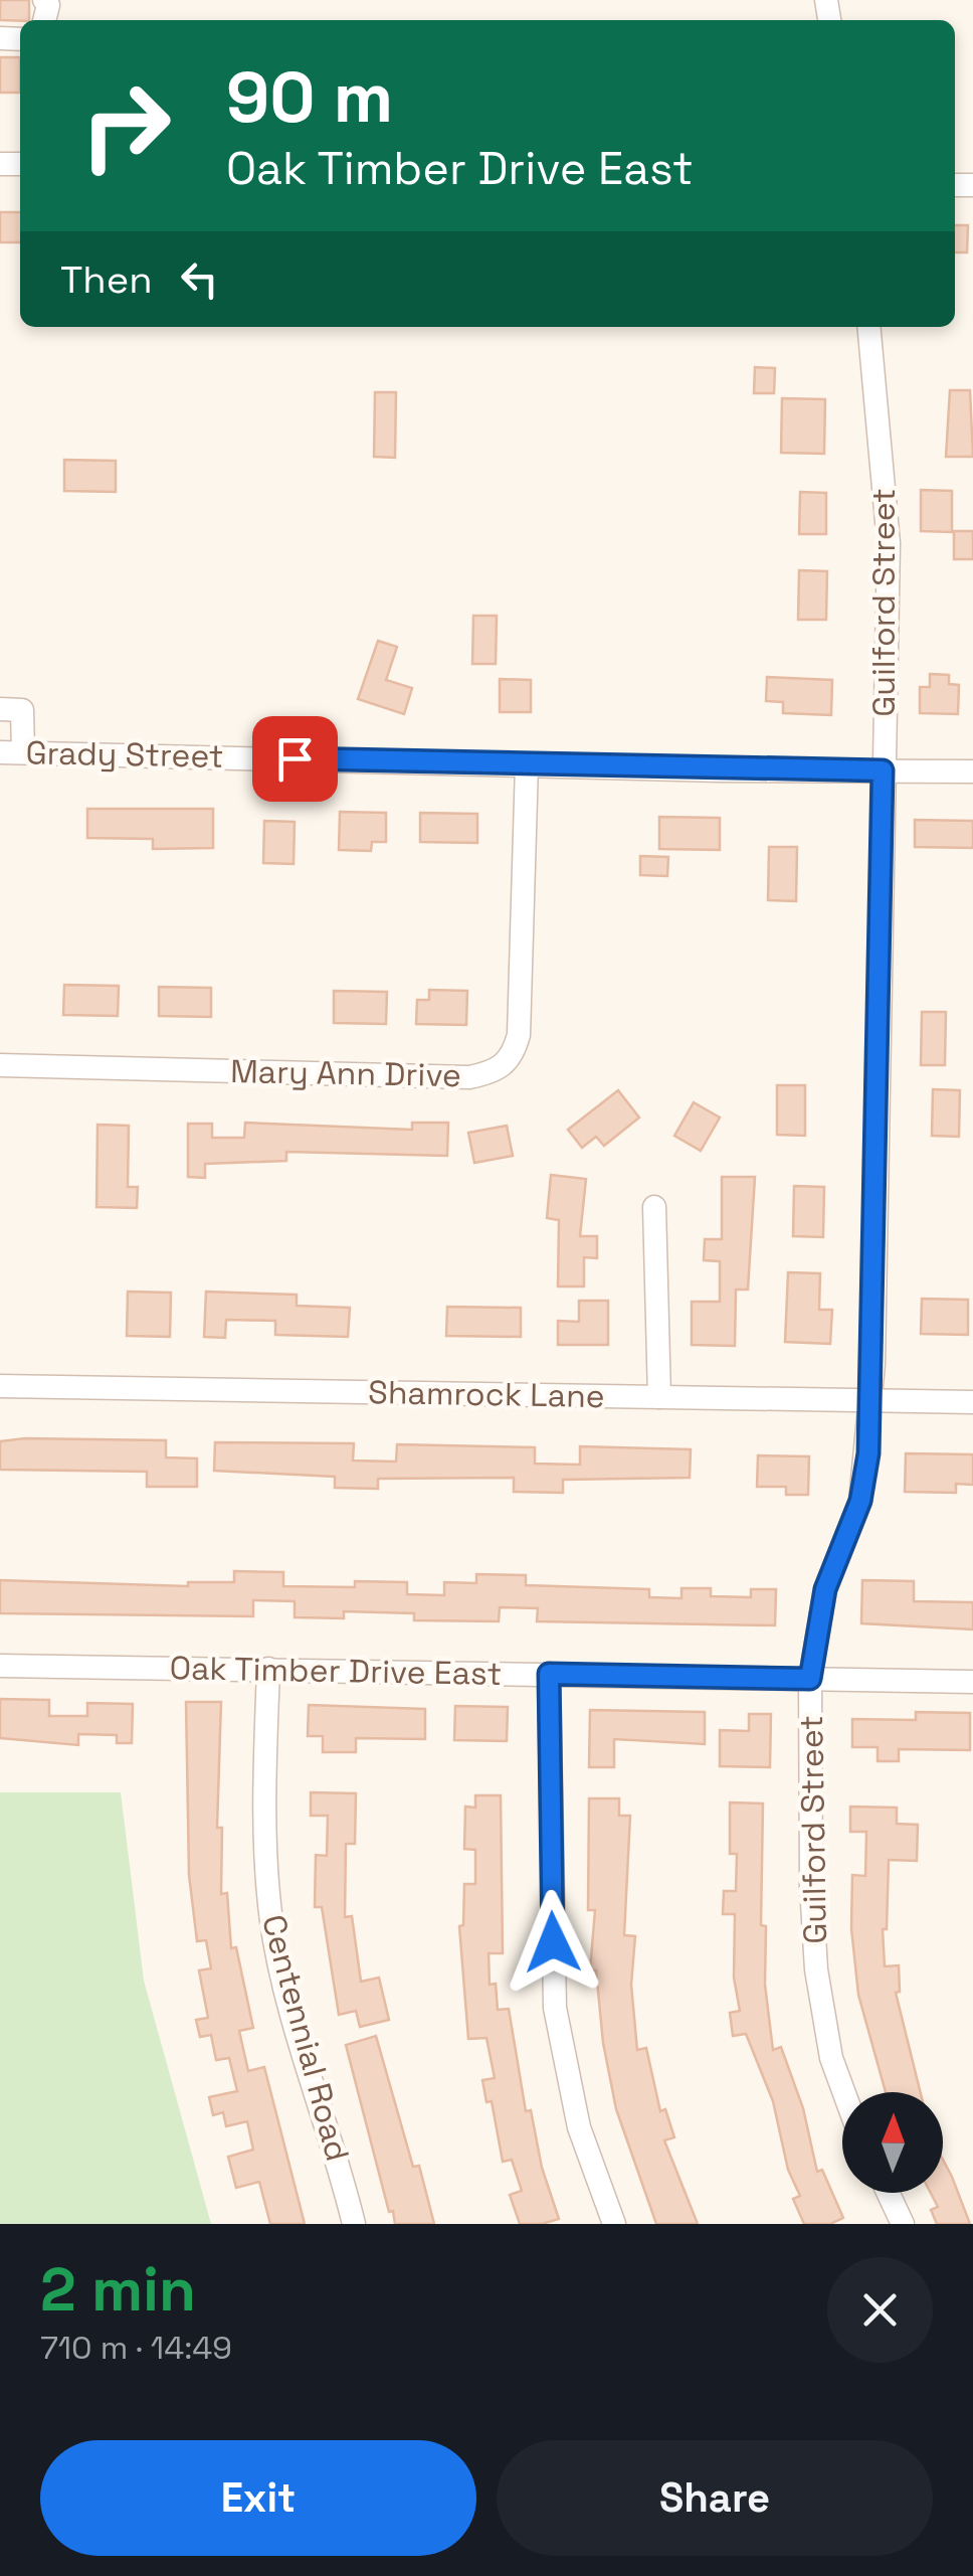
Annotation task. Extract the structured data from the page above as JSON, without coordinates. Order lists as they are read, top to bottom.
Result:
{
  "streets": {
    "street": [
      "Guilford Street",
      "Grady Street",
      "Mary Ann Drive",
      "Shamrock Lane",
      "Oak Timber Drive East",
      "Centennial Road"
    ]
  },
  "crossings": [
    ["Guilford Street", "Grady Street"],
    ["Guilford Street", "Shamrock Lane"],
    ["Guilford Street", "Oak Timber Drive East"],
    ["Grady Street", "Mary Ann Drive"],
    ["Oak Timber Drive East", "Centennial Road"]
  ],
  "north": "top",
  "page": {
    "turn": ["90 m", "Oak Timber Drive East"],
    "then": "Then",
    "heading": ["2 min", "710 m · 14:49"],
    "buttons": ["Exit", "Share"]
  }
}
